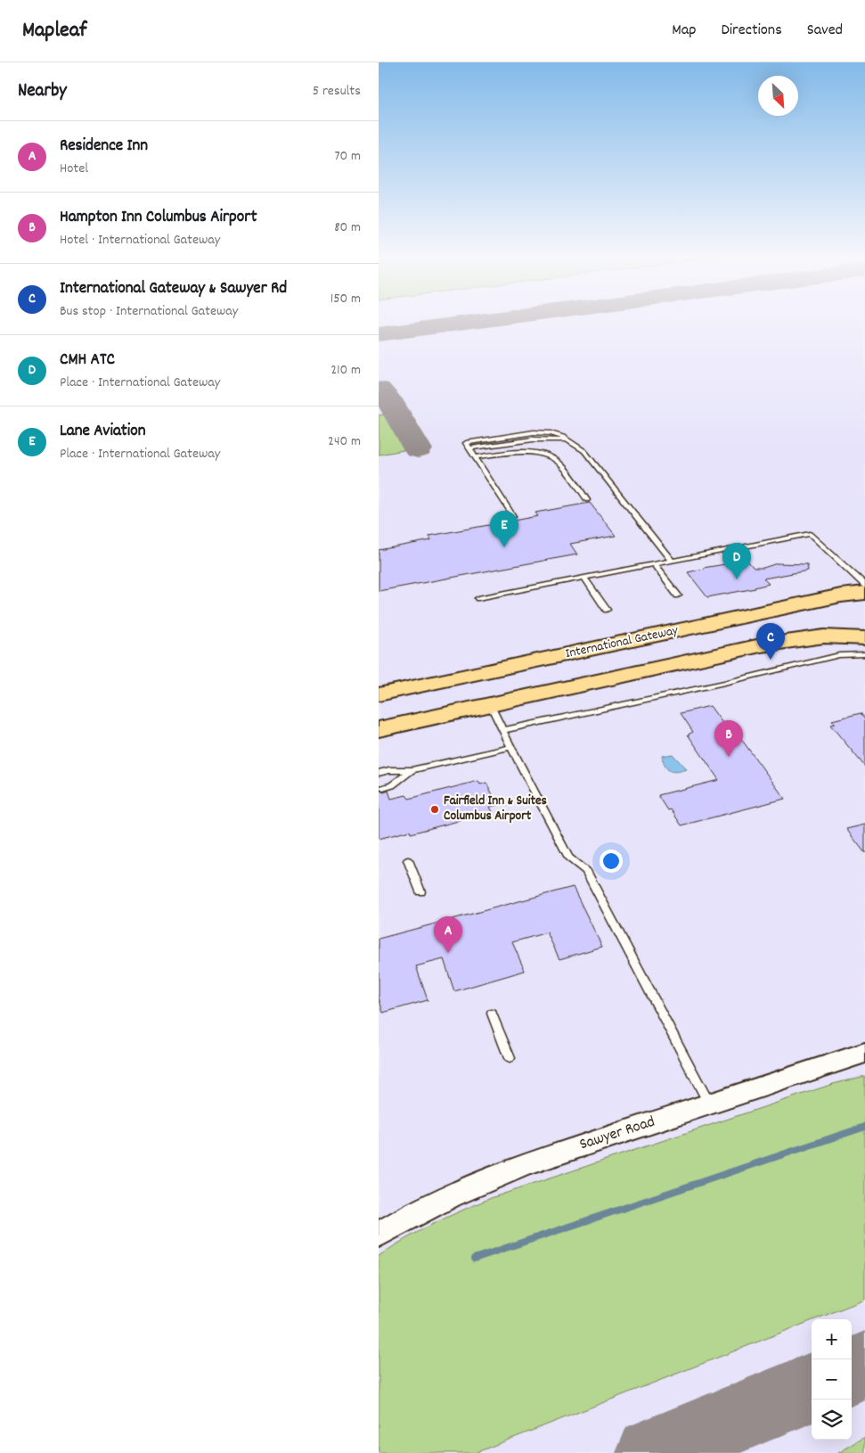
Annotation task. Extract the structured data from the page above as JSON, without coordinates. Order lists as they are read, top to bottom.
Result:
{
  "streets": {
    "main road": ["International Gateway"],
    "street": ["Sawyer Road"]
  },
  "places": ["Fairfield Inn & Suites Columbus Airport"],
  "north": "bottom right",
  "page": {
    "header": "Mapleaf",
    "nav": ["Map", "Directions", "Saved"],
    "heading": ["Nearby", "5 results"],
    "list": [
      {
        "mark": "A",
        "name": "Residence Inn",
        "note": "Hotel",
        "value": "70 m"
      },
      {
        "mark": "B",
        "name": "Hampton Inn Columbus Airport",
        "note": "Hotel · International Gateway",
        "value": "80 m"
      },
      {
        "mark": "C",
        "name": "International Gateway & Sawyer Rd",
        "note": "Bus stop · International Gateway",
        "value": "150 m"
      },
      {
        "mark": "D",
        "name": "CMH ATC",
        "note": "Place · International Gateway",
        "value": "210 m"
      },
      {
        "mark": "E",
        "name": "Lane Aviation",
        "note": "Place · International Gateway",
        "value": "240 m"
      }
    ],
    "pins": [
      "E",
      "D",
      "C",
      "B",
      "A"
    ],
    "map_buttons": ["+", "−"]
  }
}
